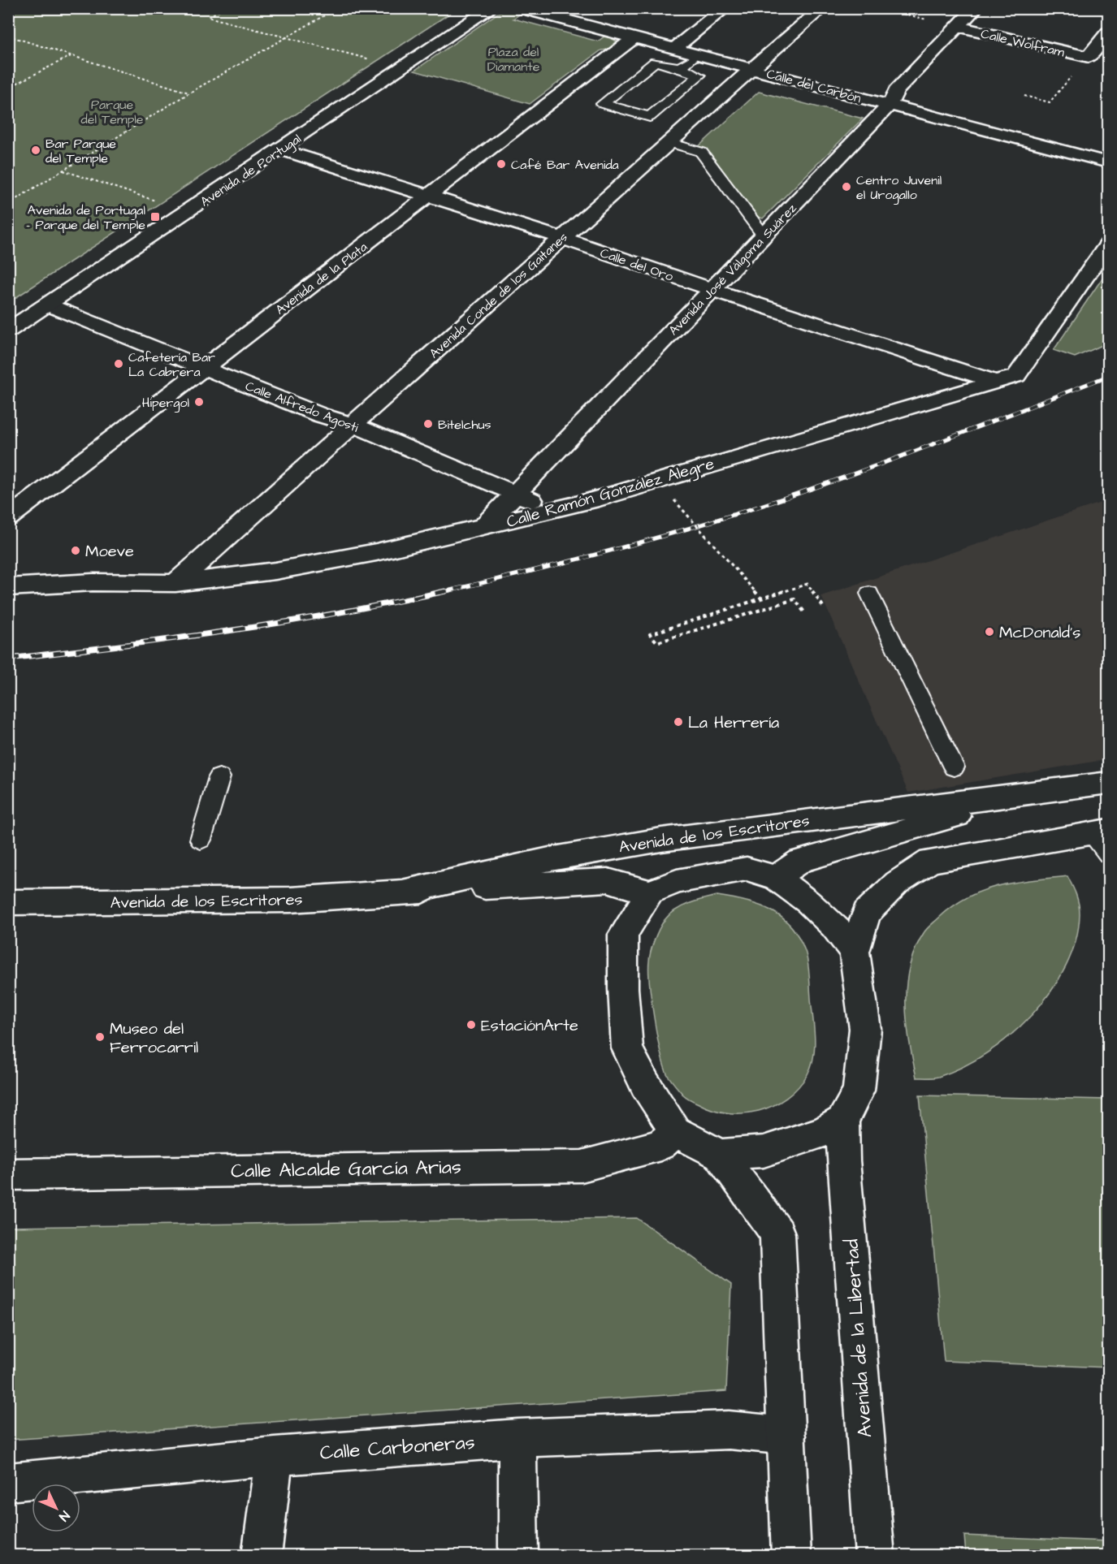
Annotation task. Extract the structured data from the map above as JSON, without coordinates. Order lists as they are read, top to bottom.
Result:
{
  "streets": {
    "street": [
      "Calle Wolfram",
      "Calle del Carbón",
      "Avenida de Portugal",
      "Calle del Oro",
      "Avenida José Válgoma Suárez",
      "Avenida de la Plata",
      "Avenida Conde de los Gaitanes",
      "Calle Alfredo Agosti",
      "Calle Ramón González Alegre",
      "Avenida de los Escritores",
      "Calle Alcalde García Arias",
      "Avenida de la Libertad",
      "Calle Carboneras"
    ]
  },
  "crossings": [
    ["Calle Wolfram", "Avenida José Válgoma Suárez"],
    ["Calle del Carbón", "Avenida José Válgoma Suárez"],
    ["Calle del Carbón", "Avenida de la Plata"],
    ["Calle del Carbón", "Avenida Conde de los Gaitanes"],
    ["Avenida de Portugal", "Calle del Oro"],
    ["Avenida de Portugal", "Calle Alfredo Agosti"],
    ["Calle del Oro", "Avenida José Válgoma Suárez"],
    ["Calle del Oro", "Avenida de la Plata"],
    ["Calle del Oro", "Avenida Conde de los Gaitanes"],
    ["Calle del Oro", "Calle Ramón González Alegre"],
    ["Avenida José Válgoma Suárez", "Calle Alfredo Agosti"],
    ["Avenida José Válgoma Suárez", "Calle Ramón González Alegre"],
    ["Avenida de la Plata", "Calle Alfredo Agosti"],
    ["Avenida Conde de los Gaitanes", "Calle Alfredo Agosti"],
    ["Avenida Conde de los Gaitanes", "Calle Ramón González Alegre"],
    ["Calle Alfredo Agosti", "Calle Ramón González Alegre"]
  ],
  "parks": ["Plaza del Diamante", "Parque del Temple"],
  "places": {
    "other": [
      "Bar Parque del Temple",
      "Café Bar Avenida",
      "Centro Juvenil el Urogallo",
      "Cafetería Bar La Cabrera",
      "Hipergol",
      "Bitelchus",
      "Moeve",
      "McDonald's",
      "La Herrería",
      "EstaciónArte",
      "Museo del Ferrocarril"
    ],
    "transit": ["Avenida de Portugal - Parque del Temple"]
  },
  "north": "bottom right"
}
